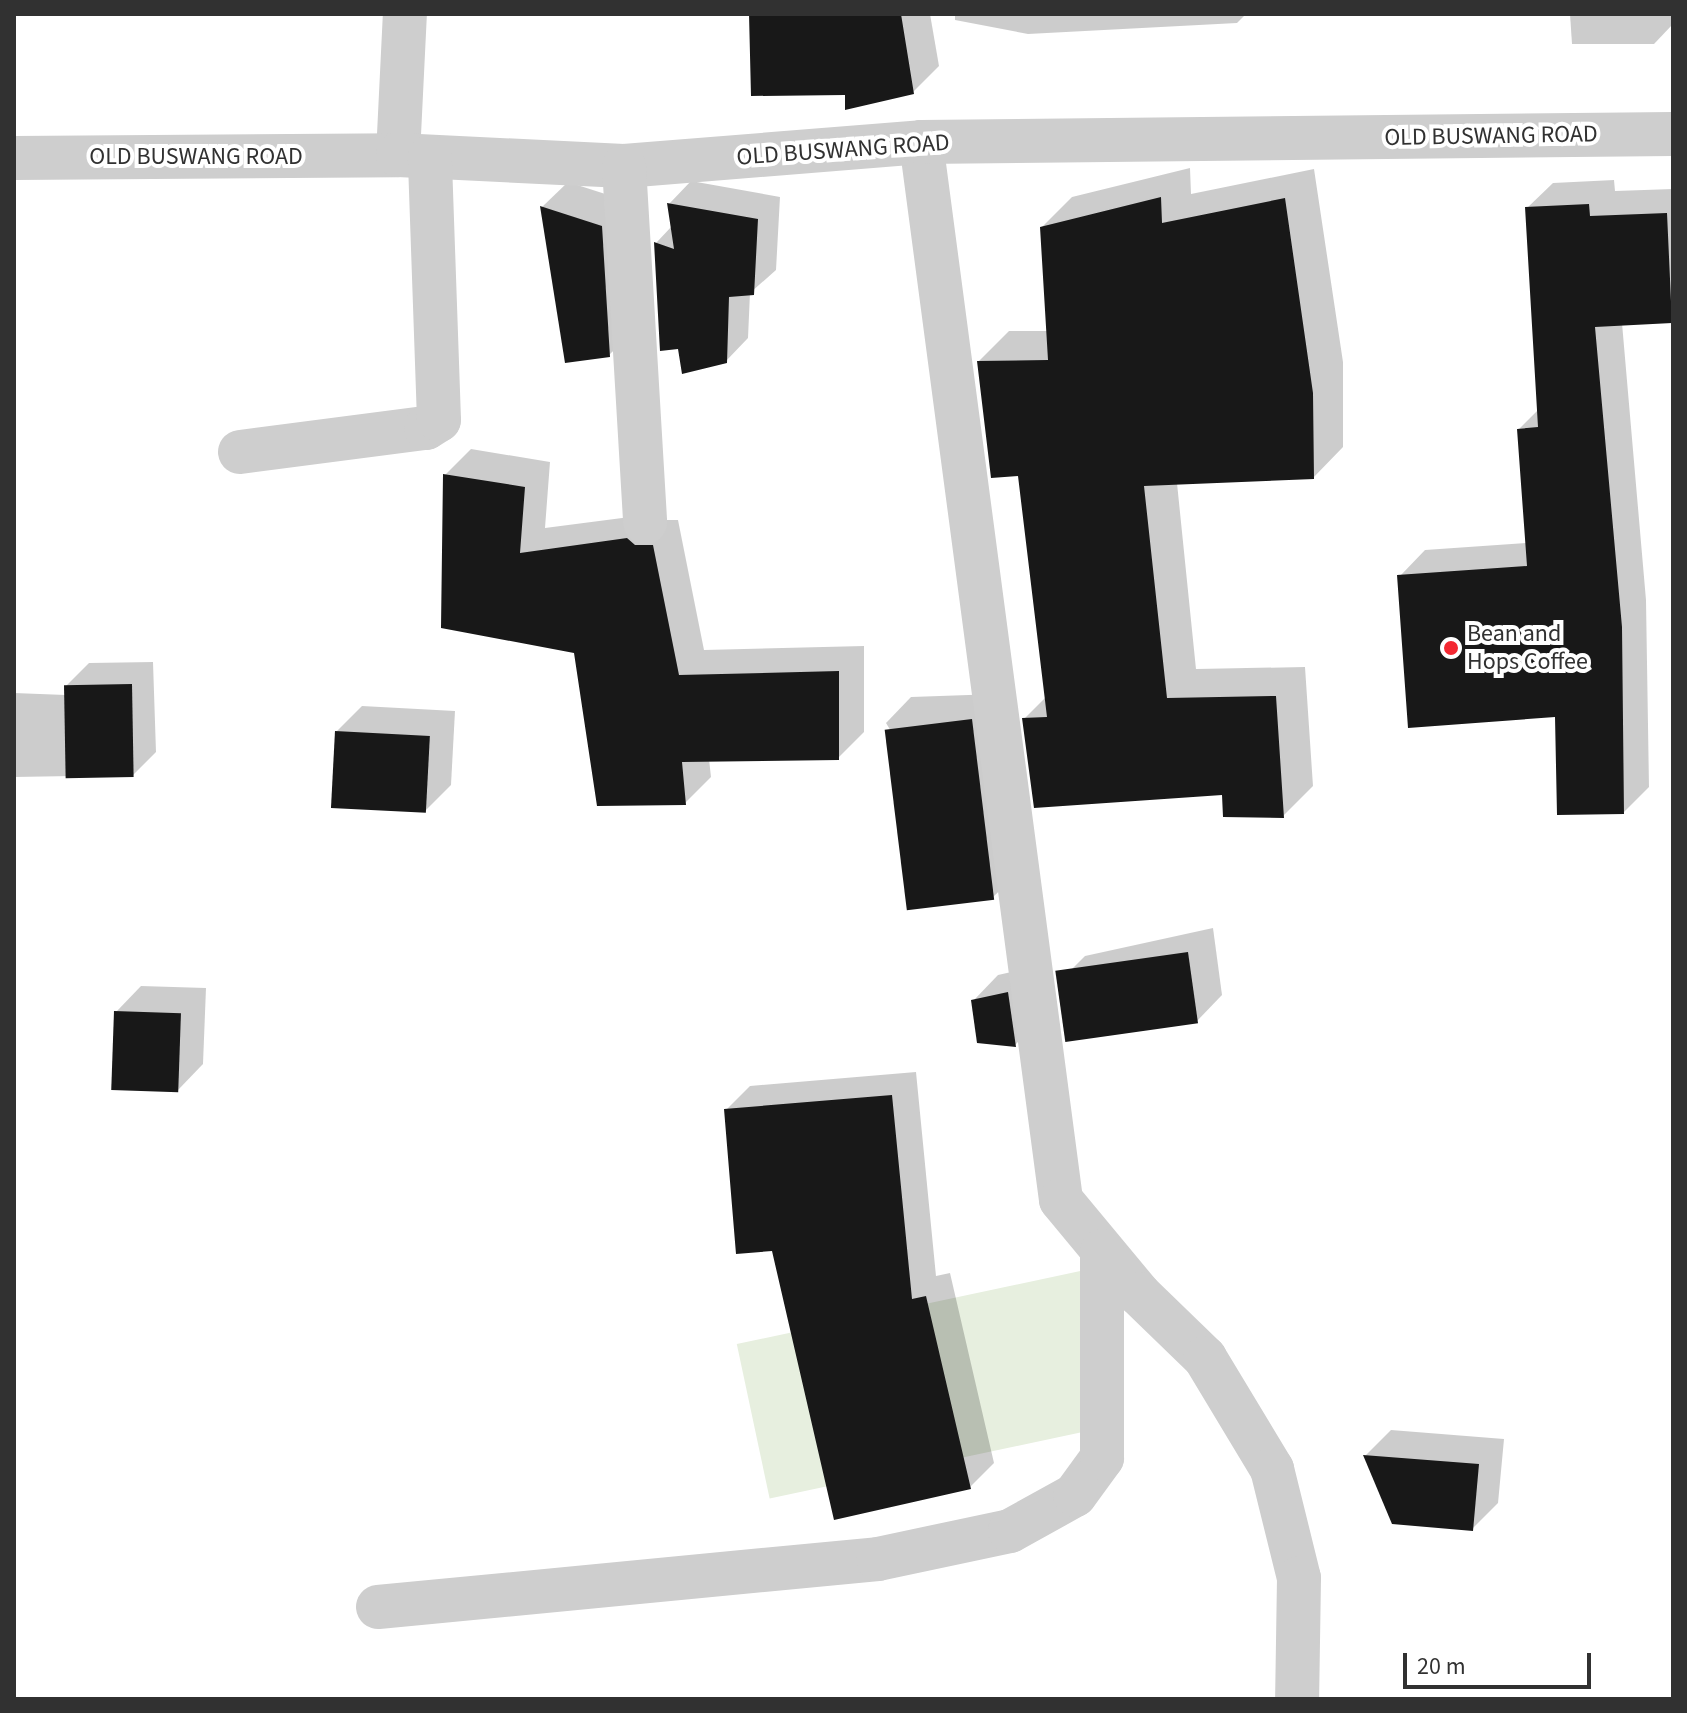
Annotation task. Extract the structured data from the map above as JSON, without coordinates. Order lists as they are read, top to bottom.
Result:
{
  "streets": {
    "street": ["OLD BUSWANG ROAD"]
  },
  "places": ["Bean and Hops Coffee"],
  "scale_bar": "20 m"
}
